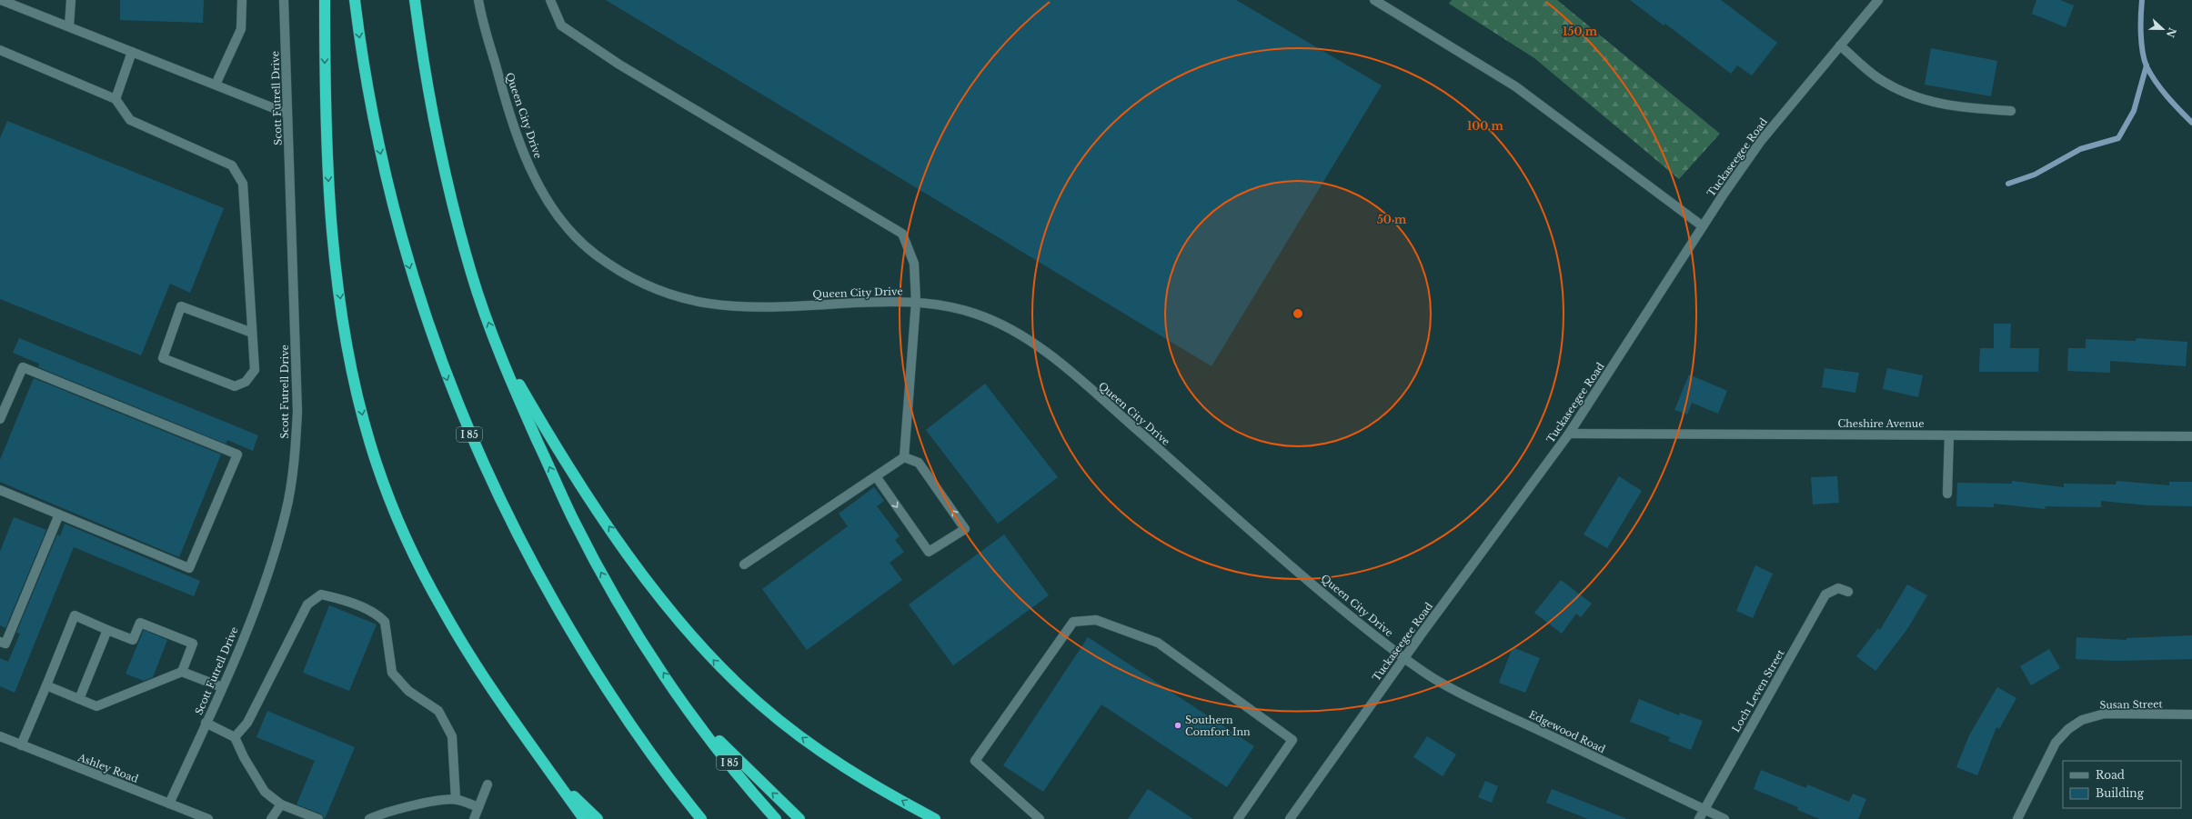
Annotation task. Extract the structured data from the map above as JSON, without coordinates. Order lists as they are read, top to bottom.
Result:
{
  "streets": {
    "highway": ["I 85"],
    "street": [
      "Scott Futrell Drive",
      "Queen City Drive",
      "Tuckaseegee Road",
      "Cheshire Avenue",
      "Loch Leven Street",
      "Susan Street",
      "Edgewood Road",
      "Ashley Road"
    ]
  },
  "crossings": [
    ["Scott Futrell Drive", "Ashley Road"],
    ["Queen City Drive", "Tuckaseegee Road"],
    ["Queen City Drive", "Edgewood Road"],
    ["Tuckaseegee Road", "Cheshire Avenue"],
    ["Tuckaseegee Road", "Edgewood Road"],
    ["Loch Leven Street", "Edgewood Road"]
  ],
  "places": ["Southern Comfort Inn"],
  "legend": ["Road", "Building"],
  "north": "right",
  "rings": ["150 m", "100 m", "50 m"]
}
